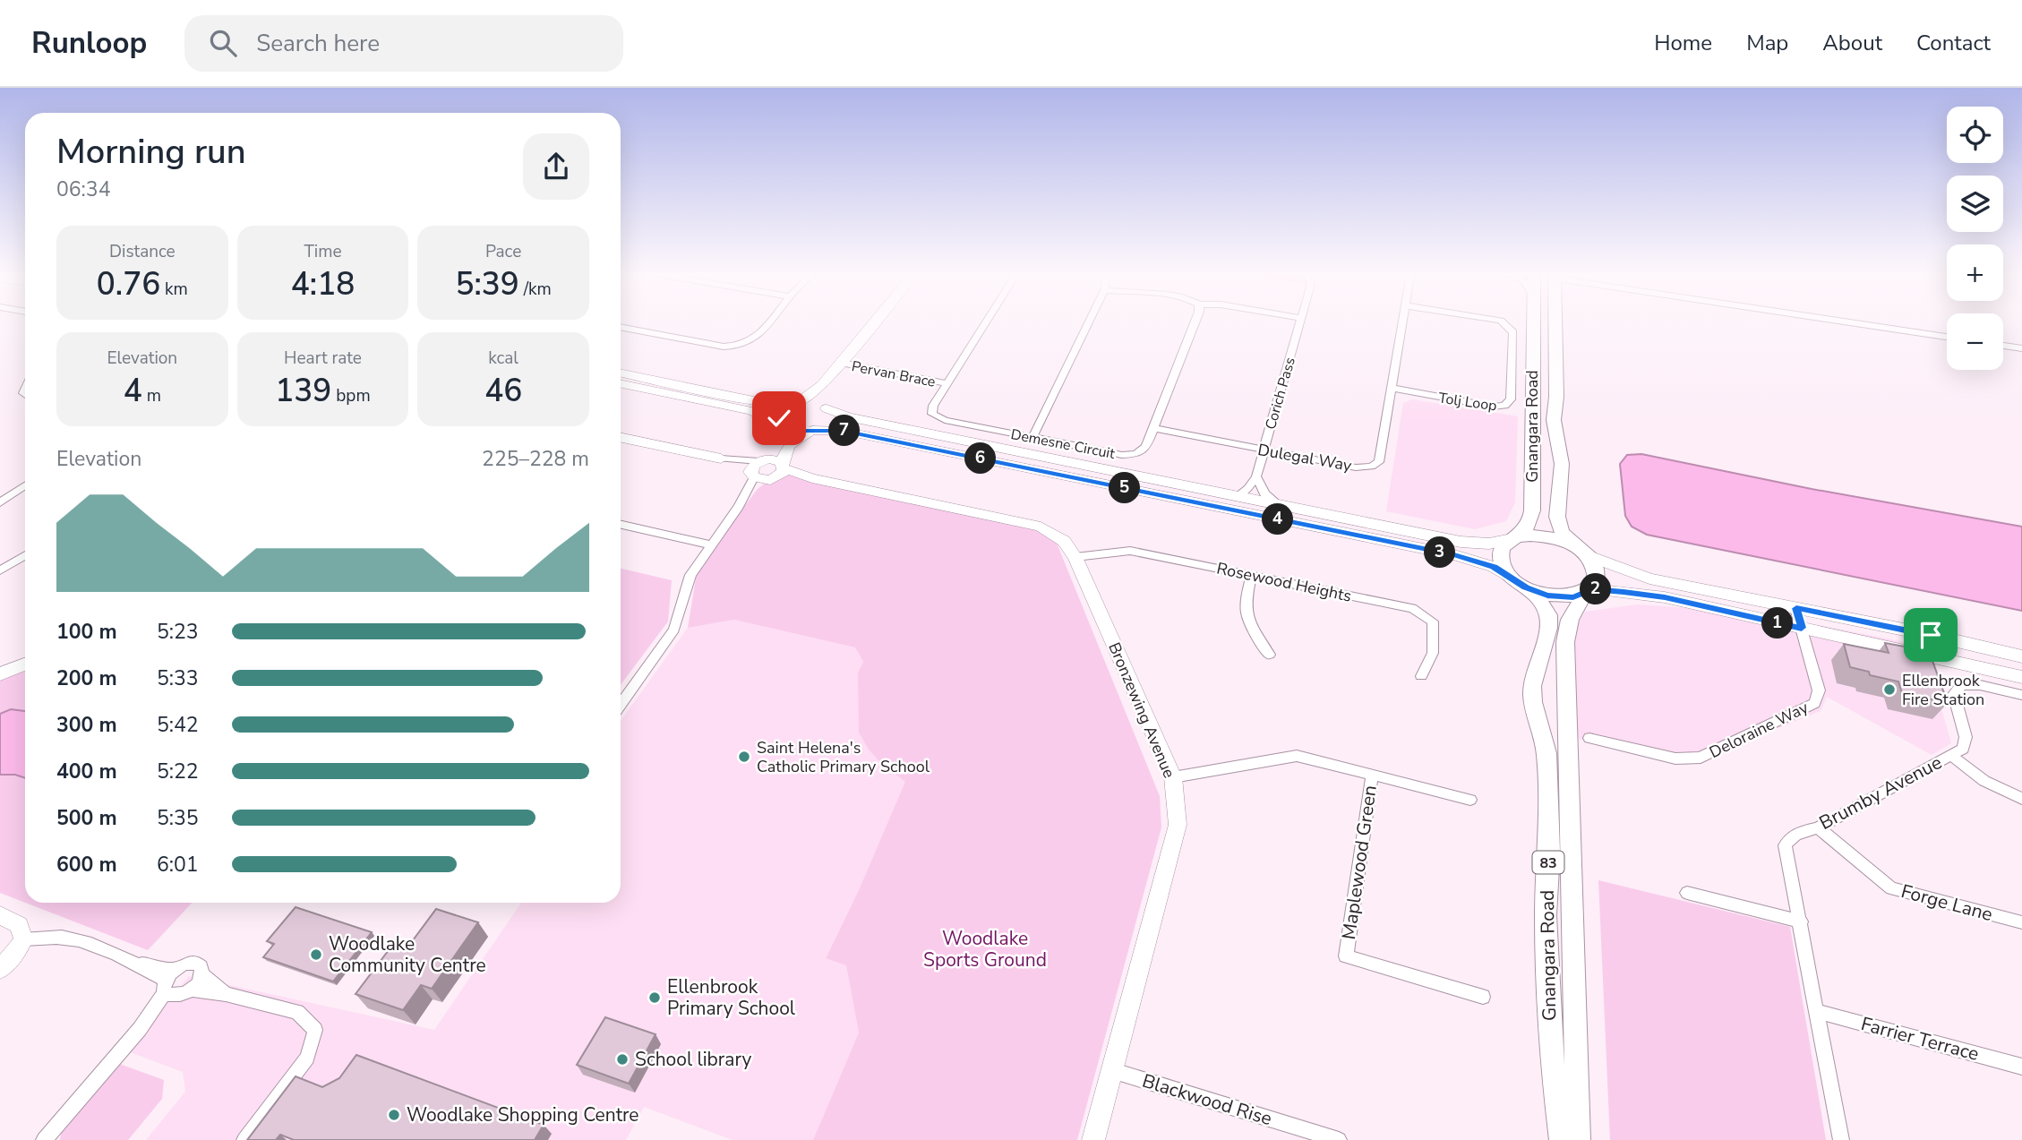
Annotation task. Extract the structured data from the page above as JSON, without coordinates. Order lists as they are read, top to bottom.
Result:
{
  "streets": {
    "main road": ["Gnangara Road", "Bronzewing Avenue", "83"],
    "street": [
      "Pervan Brace",
      "Corich Pass",
      "Tolj Loop",
      "Demesne Circuit",
      "Dulegal Way",
      "Rosewood Heights",
      "Deloraine Way",
      "Brumby Avenue",
      "Maplewood Green",
      "Forge Lane",
      "Farrier Terrace",
      "Blackwood Rise"
    ]
  },
  "crossings": [
    ["Pervan Brace", "Demesne Circuit"],
    ["Corich Pass", "Dulegal Way"],
    ["Tolj Loop", "Dulegal Way"],
    ["Gnangara Road", "83"],
    ["Demesne Circuit", "Dulegal Way"],
    ["Rosewood Heights", "Bronzewing Avenue"],
    ["Bronzewing Avenue", "Blackwood Rise"],
    ["Brumby Avenue", "Forge Lane"],
    ["Brumby Avenue", "Farrier Terrace"]
  ],
  "parks": ["Woodlake Sports Ground"],
  "places": [
    "Ellenbrook Fire Station",
    "Saint Helena's Catholic Primary School",
    "Woodlake Community Centre",
    "Ellenbrook Primary School",
    "School library",
    "Woodlake Shopping Centre"
  ],
  "page": {
    "header": "Runloop",
    "search": "Search here",
    "nav": [
      "Home",
      "Map",
      "About",
      "Contact"
    ],
    "map_buttons": ["+", "−"],
    "heading": ["Morning run", "06:34"],
    "stats": [
      ["Distance", "0.76 km"],
      ["Time", "4:18"],
      ["Pace", "5:39 /km"],
      ["Elevation", "4 m"],
      ["Heart rate", "139 bpm"],
      ["kcal", "46"]
    ],
    "pins": [
      "7",
      "6",
      "5",
      "4",
      "3",
      "2",
      "1"
    ],
    "chart": ["Elevation", "225–228 m"],
    "list": [
      {
        "name": "100 m",
        "note": "5:23"
      },
      {
        "name": "200 m",
        "note": "5:33"
      },
      {
        "name": "300 m",
        "note": "5:42"
      },
      {
        "name": "400 m",
        "note": "5:22"
      },
      {
        "name": "500 m",
        "note": "5:35"
      },
      {
        "name": "600 m",
        "note": "6:01"
      }
    ]
  }
}
